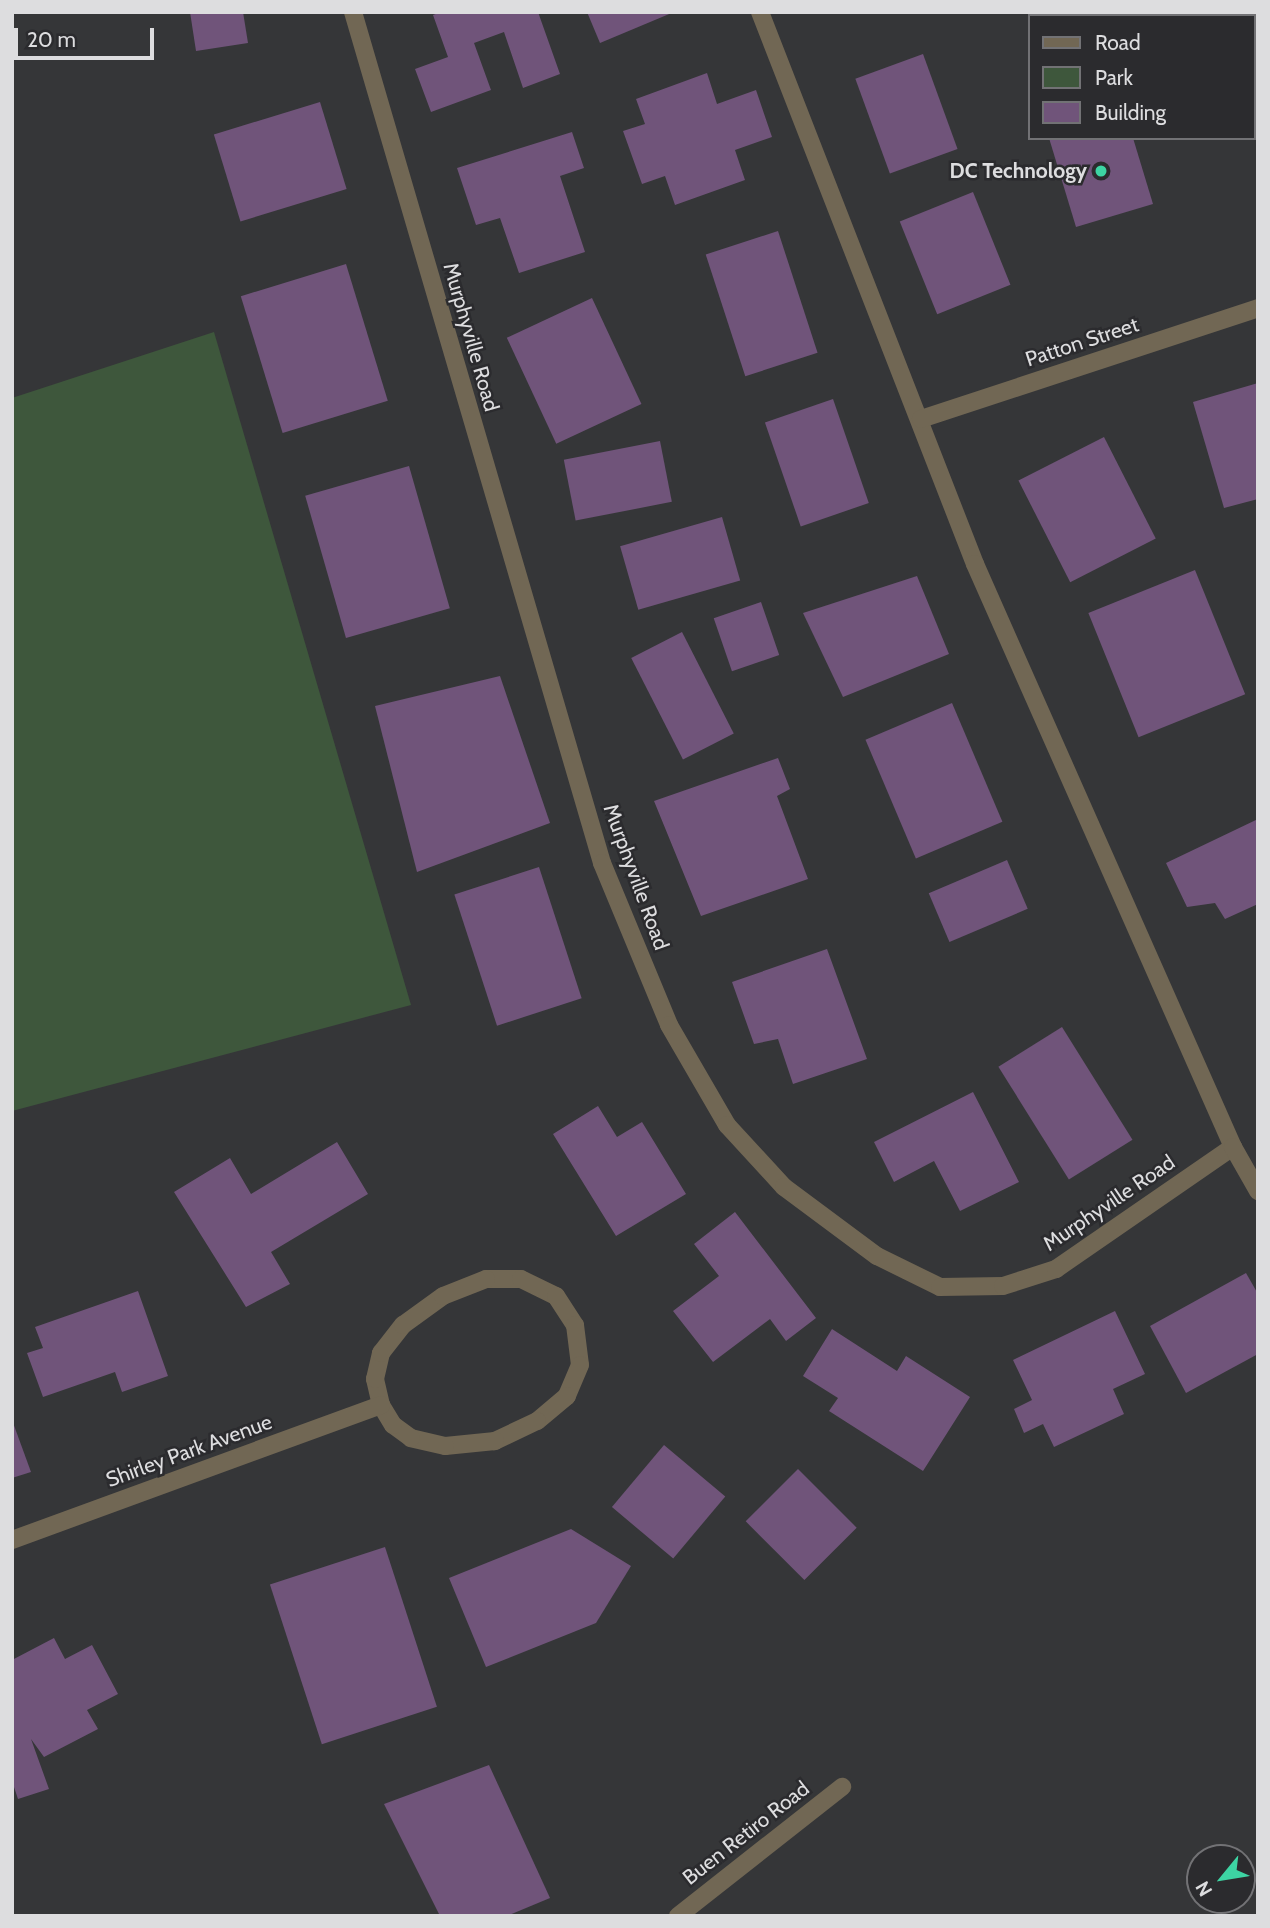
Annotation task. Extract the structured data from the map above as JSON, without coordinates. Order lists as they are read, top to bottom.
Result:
{
  "streets": {
    "street": [
      "Murphyville Road",
      "Patton Street",
      "Shirley Park Avenue",
      "Buen Retiro Road"
    ]
  },
  "places": ["DC Technology"],
  "legend": ["Road", "Park", "Building"],
  "scale_bar": "20 m",
  "north": "bottom left"
}
